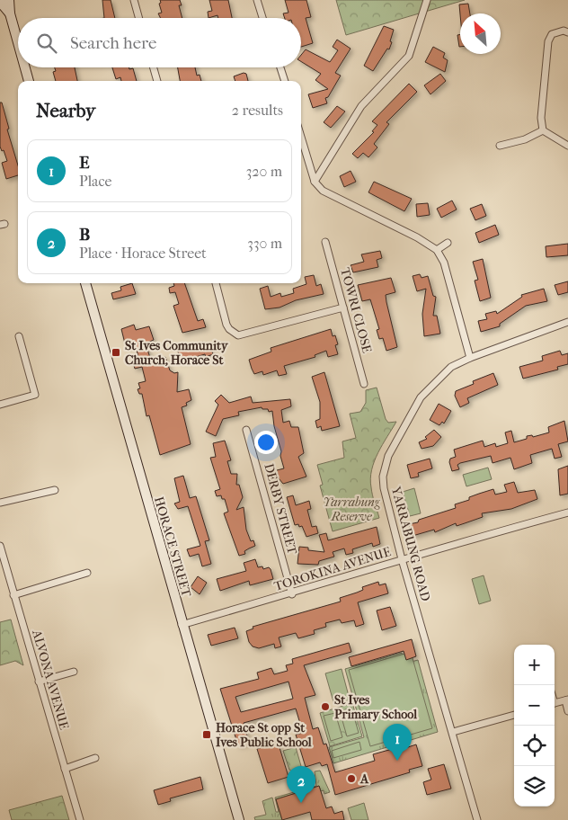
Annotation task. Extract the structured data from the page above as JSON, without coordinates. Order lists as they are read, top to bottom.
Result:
{
  "streets": {
    "main road": ["HORACE STREET"],
    "street": [
      "TOWRI CLOSE",
      "DERBY STREET",
      "YARRABUNG ROAD",
      "TOROKINA AVENUE",
      "ALVONA AVENUE"
    ]
  },
  "crossings": [
    ["DERBY STREET", "TOROKINA AVENUE"],
    ["YARRABUNG ROAD", "TOROKINA AVENUE"],
    ["HORACE STREET", "TOROKINA AVENUE"]
  ],
  "parks": ["Yarrabung Reserve"],
  "places": {
    "transit": ["St Ives Community Church, Horace St", "Horace St opp St Ives Public School"],
    "other": ["St Ives Primary School", "A"]
  },
  "north": "top left",
  "page": {
    "search": "Search here",
    "heading": ["Nearby", "2 results"],
    "list": [
      {
        "mark": "1",
        "name": "E",
        "note": "Place",
        "value": "320 m"
      },
      {
        "mark": "2",
        "name": "B",
        "note": "Place · Horace Street",
        "value": "330 m"
      }
    ],
    "map_buttons": ["+", "−"],
    "pins": ["1", "2"]
  }
}
